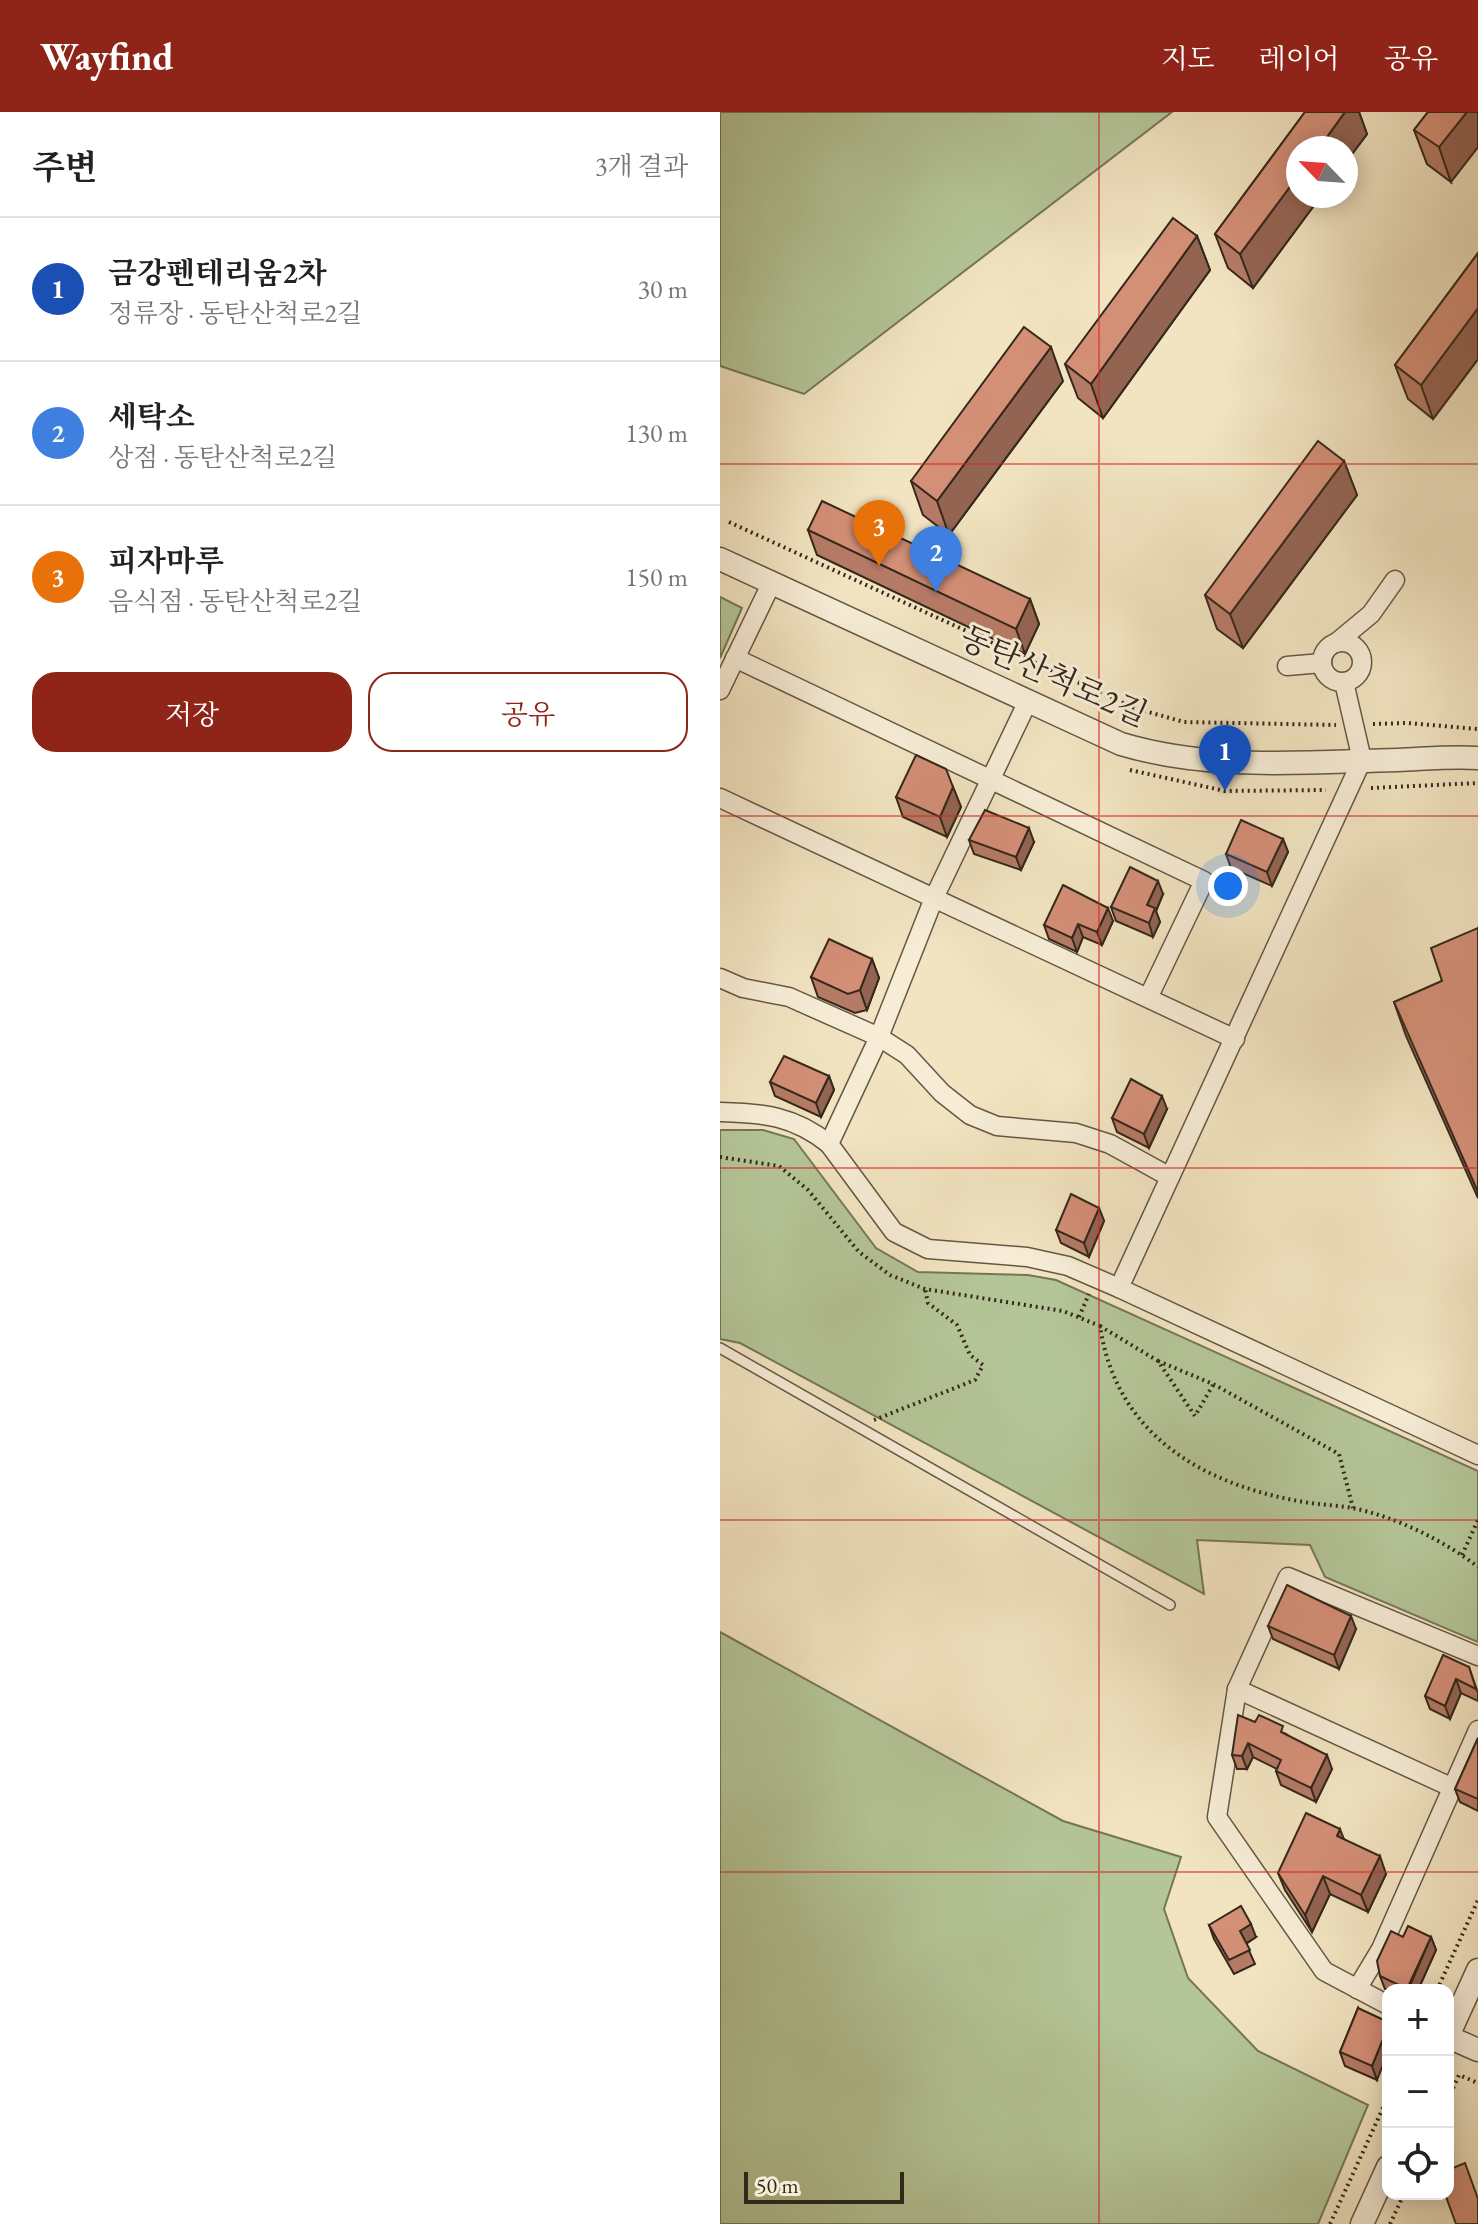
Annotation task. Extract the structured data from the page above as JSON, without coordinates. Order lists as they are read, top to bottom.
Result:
{
  "streets": {
    "street": ["동탄산척로2길"]
  },
  "scale_bar": "50 m",
  "north": "top left",
  "page": {
    "header": "Wayfind",
    "nav": ["지도", "레이어", "공유"],
    "heading": ["주변", "3개 결과"],
    "list": [
      {
        "mark": "1",
        "name": "금강펜테리움2차",
        "note": "정류장 · 동탄산척로2길",
        "value": "30 m"
      },
      {
        "mark": "2",
        "name": "세탁소",
        "note": "상점 · 동탄산척로2길",
        "value": "130 m"
      },
      {
        "mark": "3",
        "name": "피자마루",
        "note": "음식점 · 동탄산척로2길",
        "value": "150 m"
      }
    ],
    "pins": ["3", "2", "1"],
    "buttons": ["저장", "공유"],
    "map_buttons": ["+", "−"],
    "scale": "50 m"
  }
}
